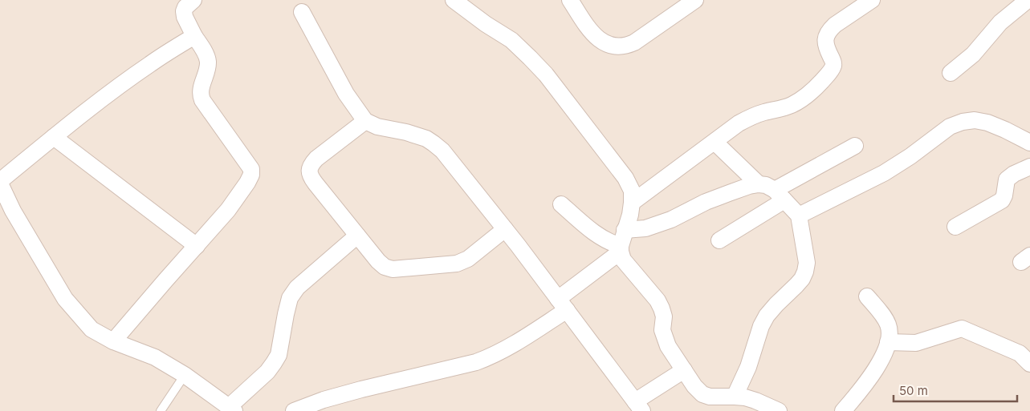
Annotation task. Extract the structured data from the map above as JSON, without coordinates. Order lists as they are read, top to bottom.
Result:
{
  "scale_bar": "50 m"
}
